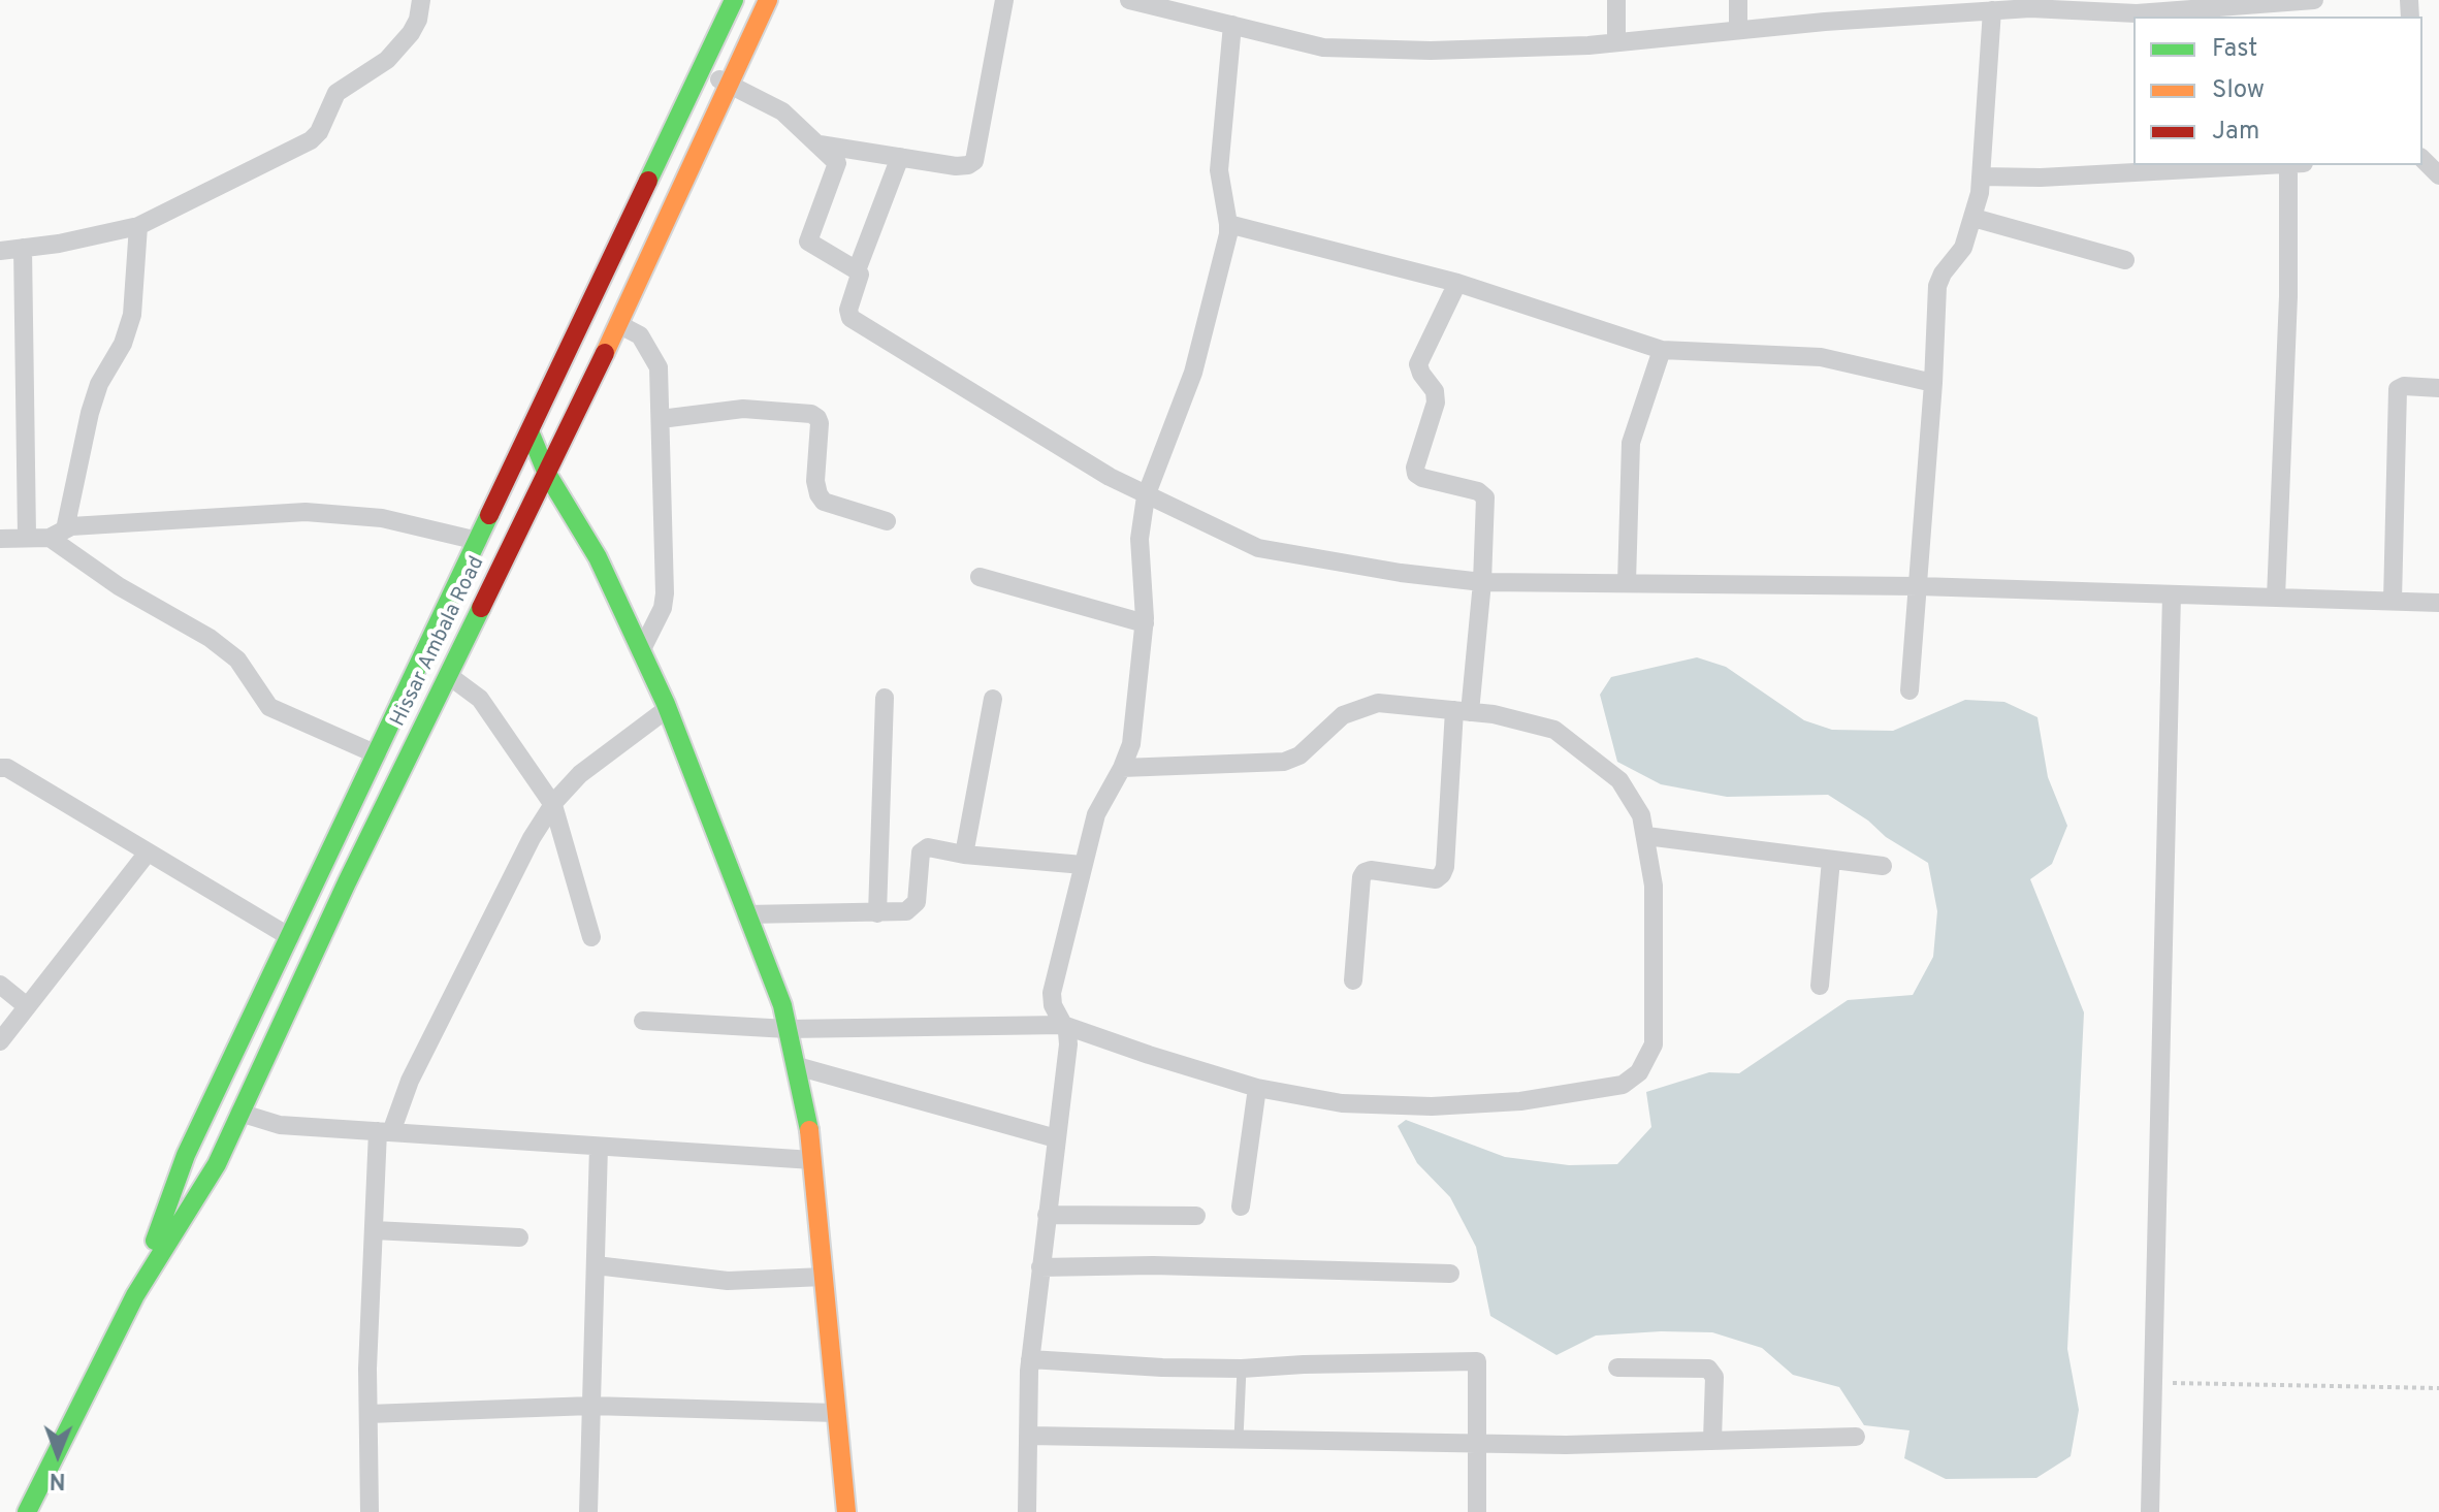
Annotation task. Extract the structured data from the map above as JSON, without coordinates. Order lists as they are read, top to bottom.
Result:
{
  "streets": {
    "main road": ["Hissar Ambala Road"]
  },
  "legend": ["Fast", "Slow", "Jam"],
  "north": "bottom"
}
